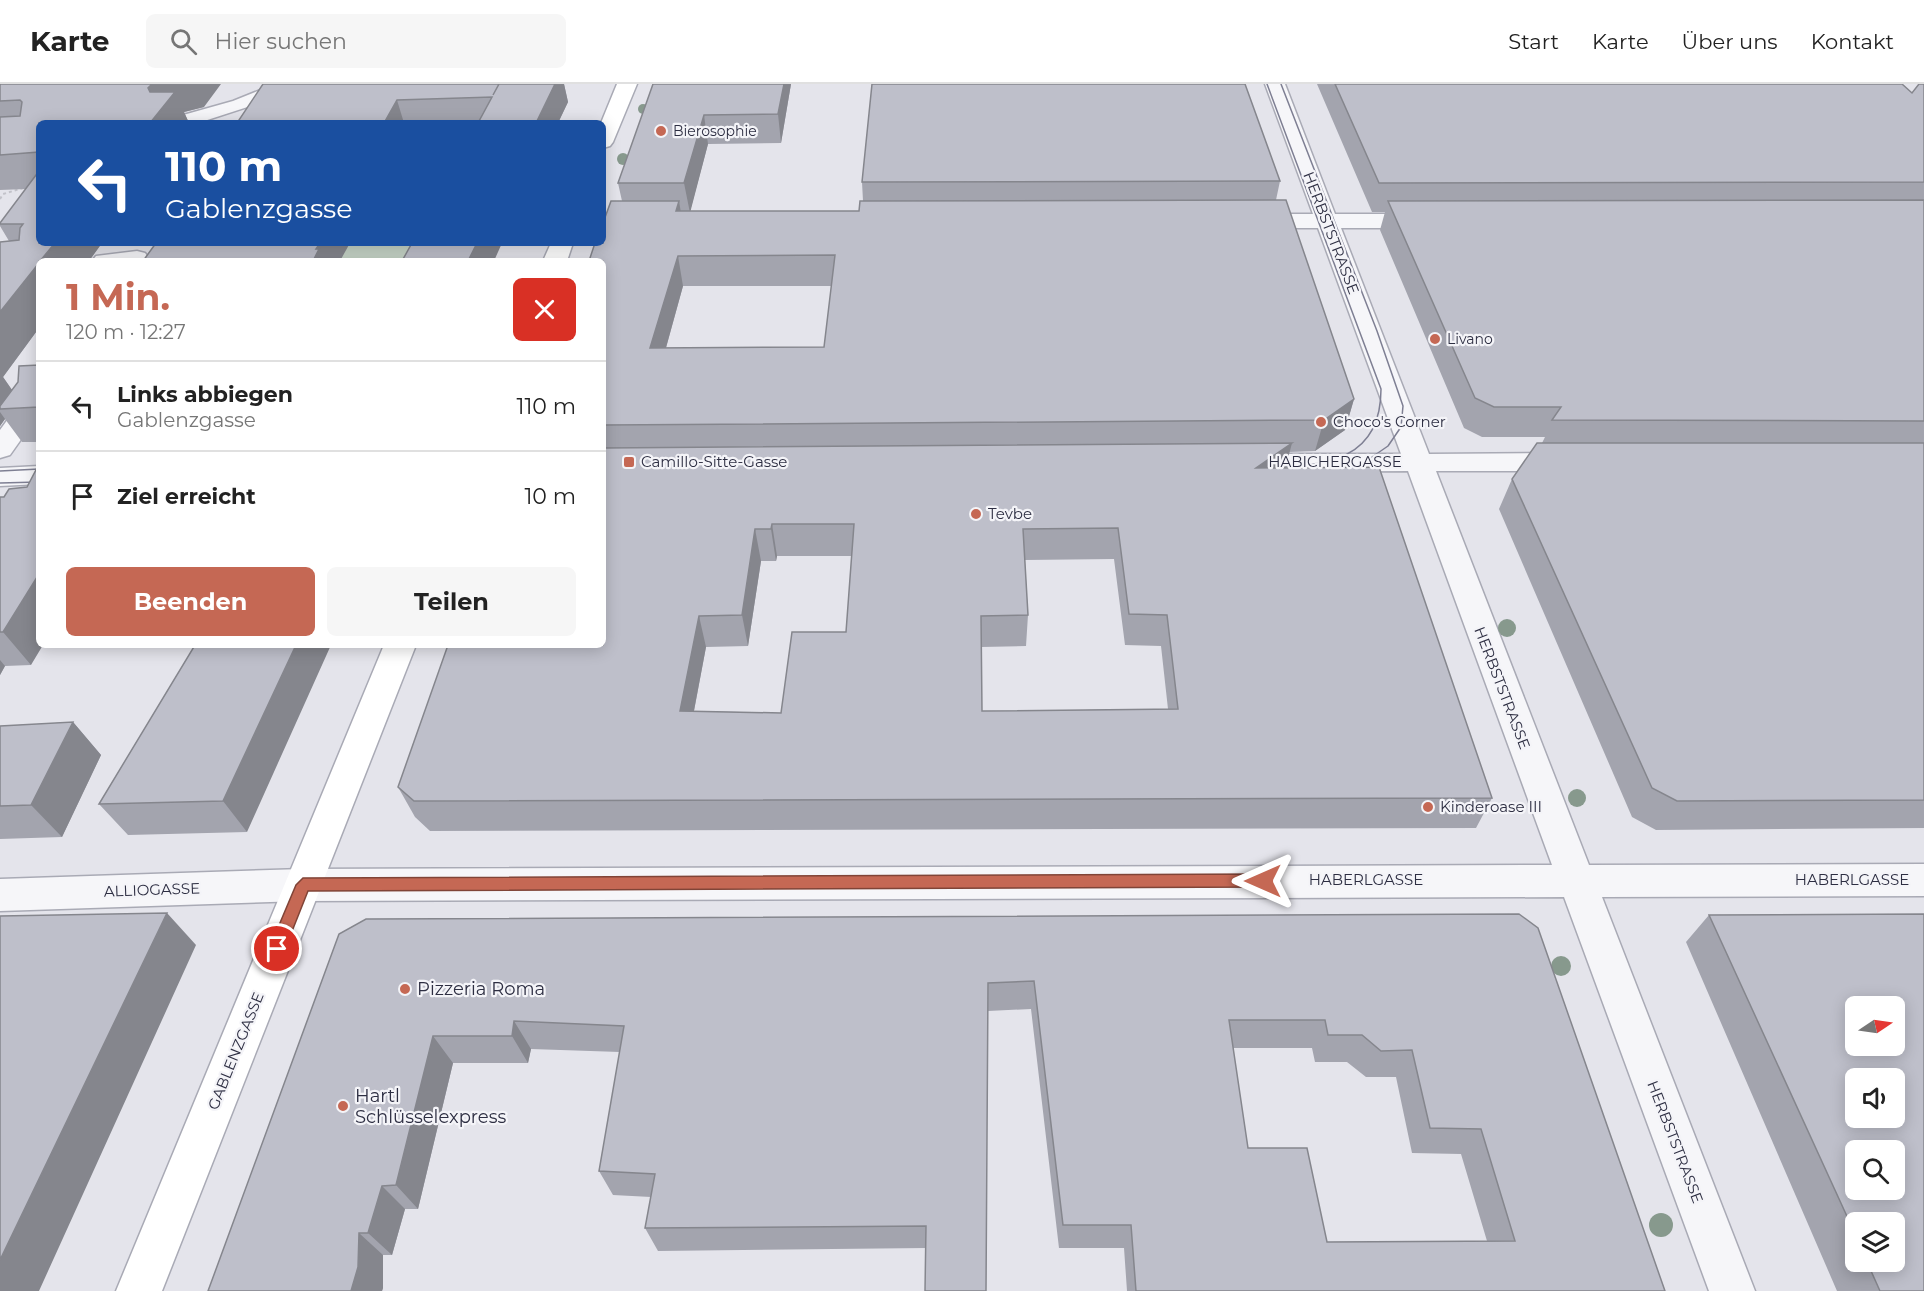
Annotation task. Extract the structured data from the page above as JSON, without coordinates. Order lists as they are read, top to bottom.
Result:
{
  "streets": {
    "main road": ["GABLENZGASSE"],
    "street": [
      "HERBSTSTRASSE",
      "HABICHERGASSE",
      "HABERLGASSE",
      "ALLIOGASSE"
    ]
  },
  "crossings": [
    ["HERBSTSTRASSE", "HABICHERGASSE"],
    ["HERBSTSTRASSE", "HABERLGASSE"],
    ["HABERLGASSE", "ALLIOGASSE"],
    ["HABERLGASSE", "GABLENZGASSE"],
    ["ALLIOGASSE", "GABLENZGASSE"]
  ],
  "places": {
    "other": [
      "Bierosophie",
      "Livano",
      "Choco's Corner",
      "Tevbe",
      "Kinderoase III",
      "Pizzeria Roma",
      "Hartl Schlüsselexpress"
    ],
    "transit": ["Camillo-Sitte-Gasse"]
  },
  "north": "right",
  "page": {
    "header": "Karte",
    "search": "Hier suchen",
    "nav": [
      "Start",
      "Karte",
      "Über uns",
      "Kontakt"
    ],
    "turn": ["110 m", "Gablenzgasse"],
    "heading": ["1 Min.", "120 m · 12:27"],
    "list": [
      {
        "name": "Links abbiegen",
        "note": "Gablenzgasse",
        "value": "110 m"
      },
      {
        "name": "Ziel erreicht",
        "value": "10 m"
      }
    ],
    "buttons": ["Beenden", "Teilen"]
  }
}
